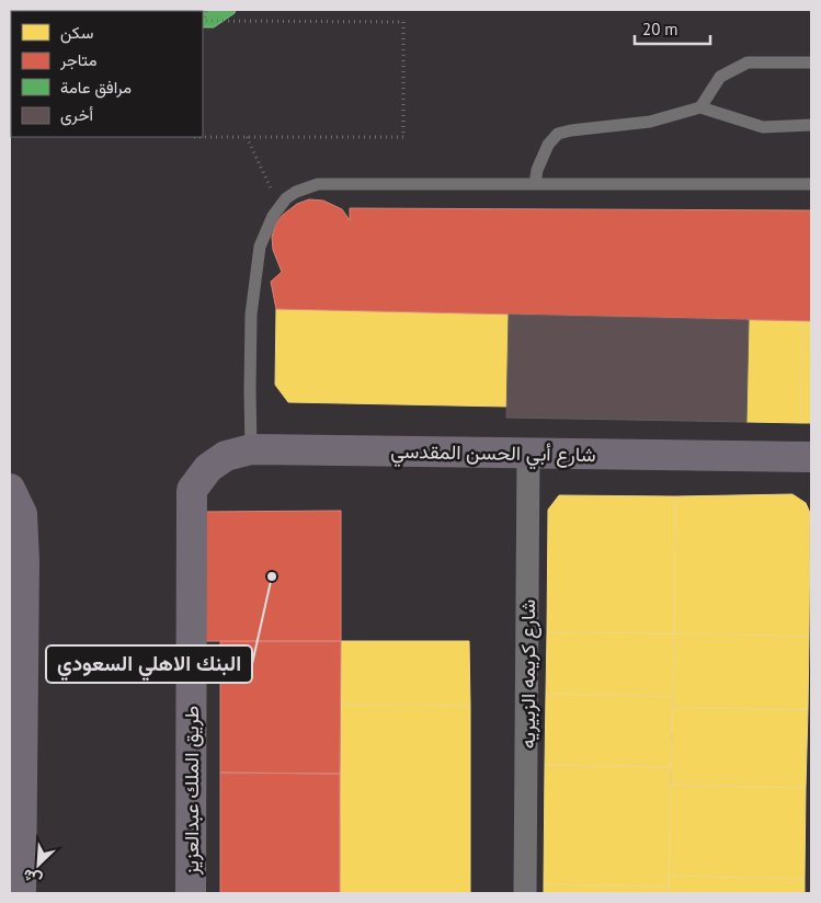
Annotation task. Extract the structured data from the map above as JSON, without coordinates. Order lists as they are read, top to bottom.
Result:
{
  "streets": {
    "main road": ["شارع أبي الحسن المقدسي", "طريق الملك عبدالعزيز"],
    "street": ["شارع كريمه الزبيريه"]
  },
  "crossings": [
    ["شارع أبي الحسن المقدسي", "شارع كريمه الزبيريه"],
    ["شارع أبي الحسن المقدسي", "طريق الملك عبدالعزيز"]
  ],
  "places": ["البنك الاهلي السعودي"],
  "legend": [
    "سكن",
    "متاجر",
    "مرافق عامة",
    "أخرى"
  ],
  "scale_bar": "20 m",
  "north": "bottom left"
}
